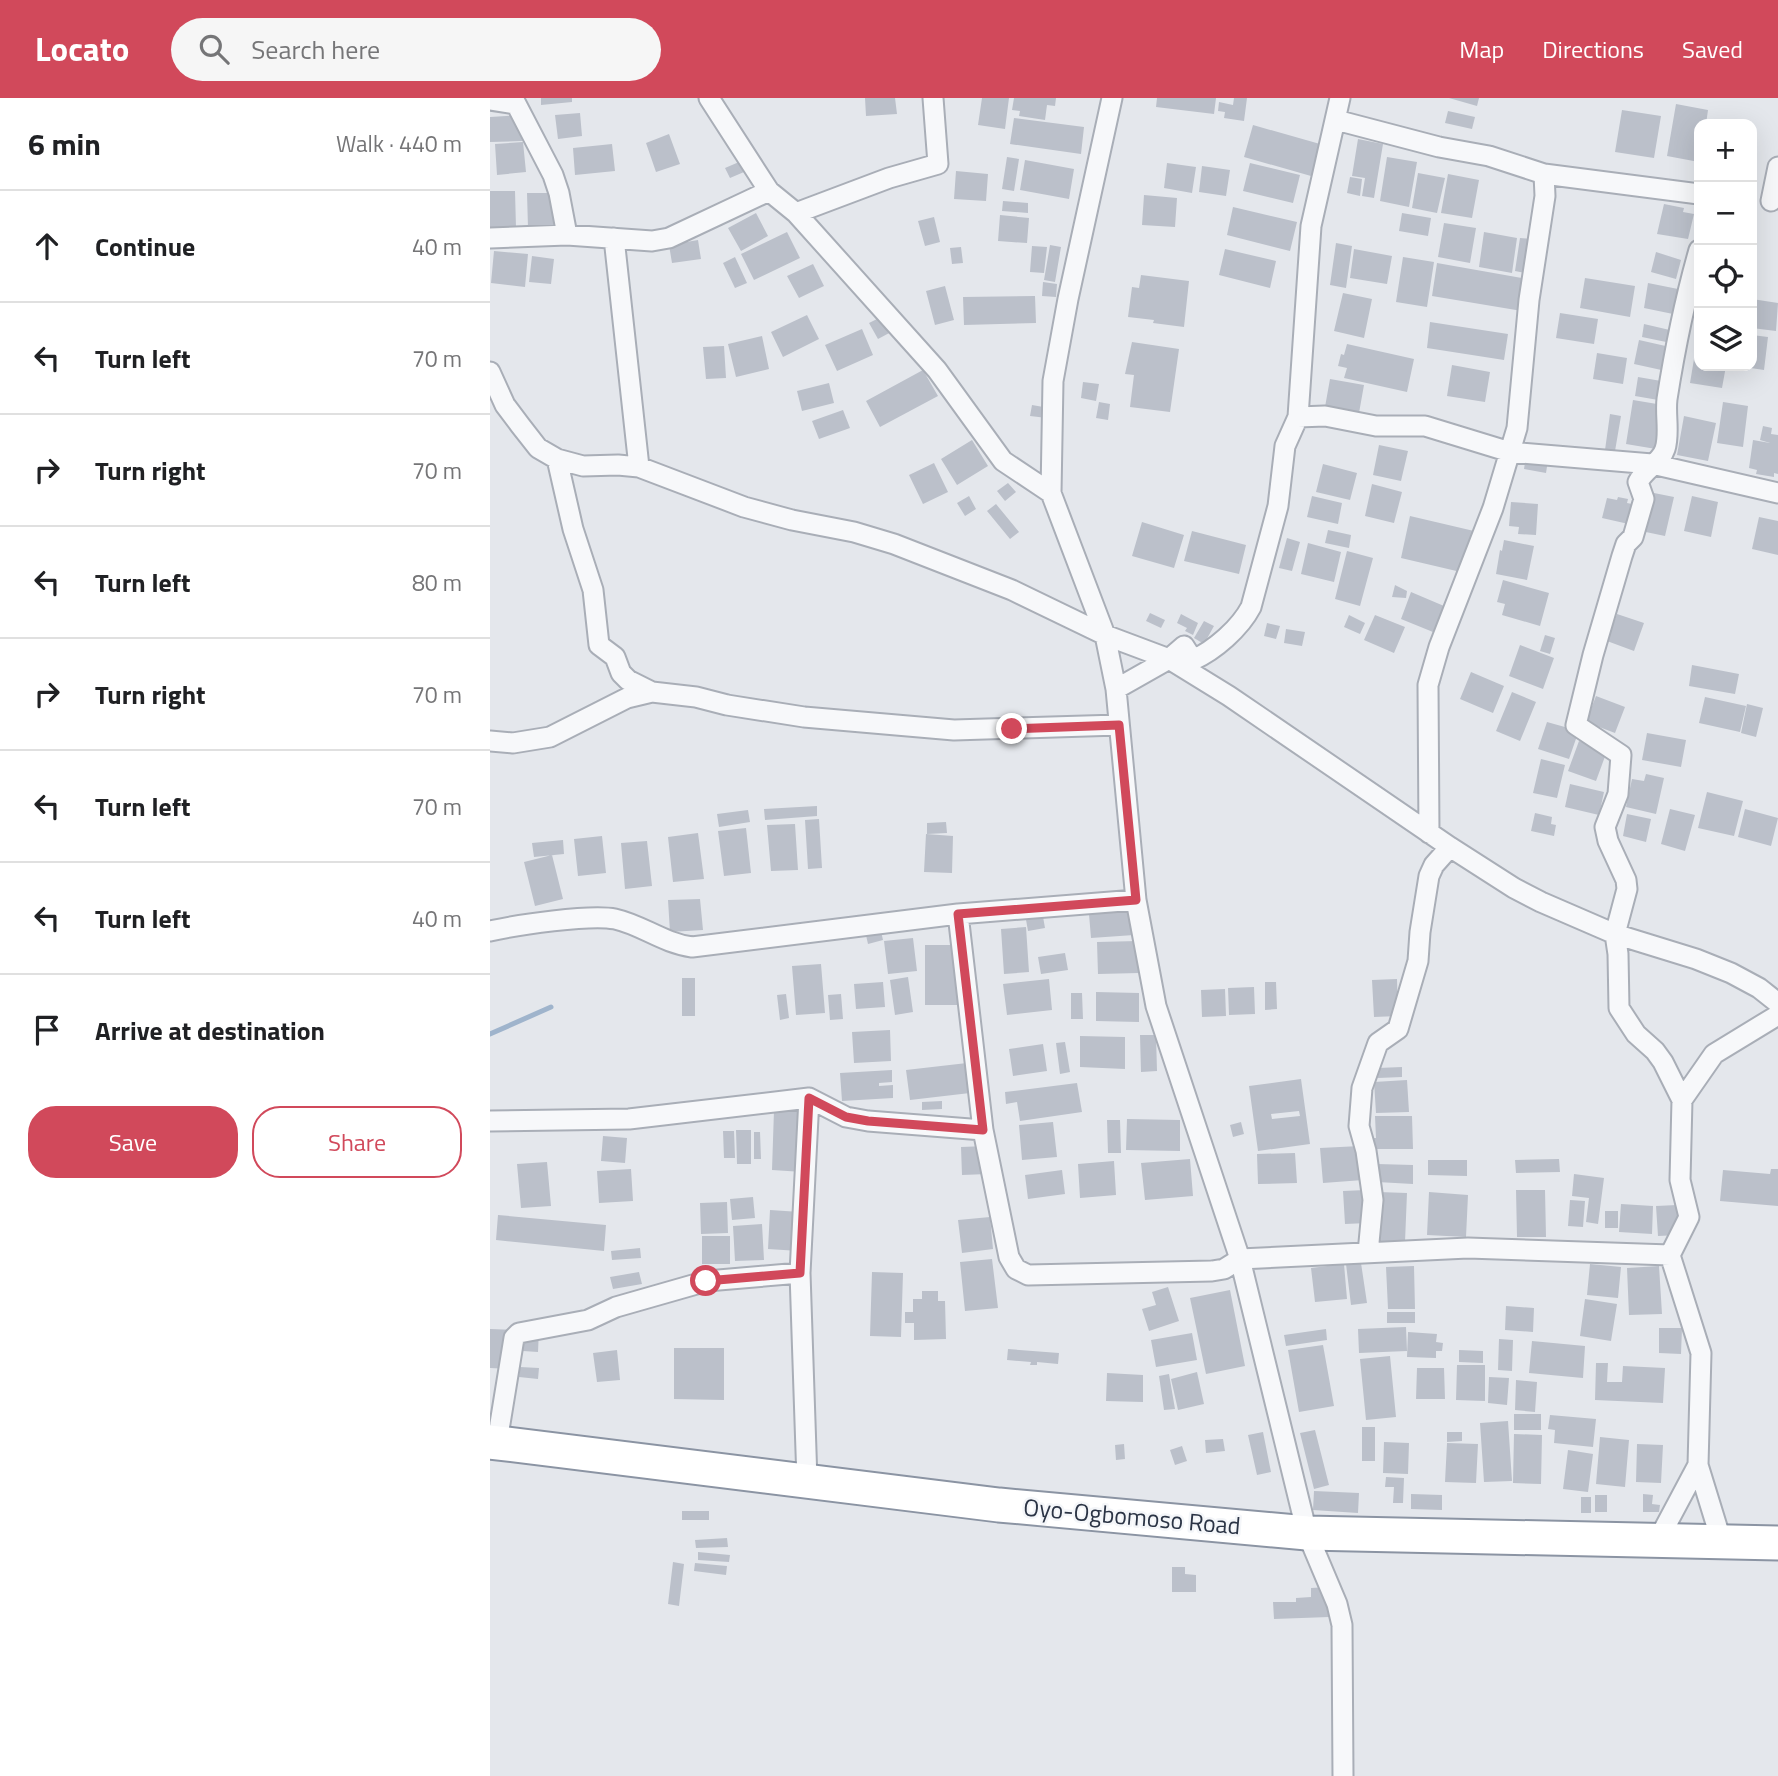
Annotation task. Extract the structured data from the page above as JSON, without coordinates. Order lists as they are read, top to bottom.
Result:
{
  "streets": {
    "highway": ["Oyo-Ogbomoso Road"]
  },
  "page": {
    "header": "Locato",
    "search": "Search here",
    "nav": ["Map", "Directions", "Saved"],
    "heading": ["6 min", "Walk · 440 m"],
    "map_buttons": ["+", "−"],
    "list": [
      ["Continue", "40 m"],
      ["Turn left", "70 m"],
      ["Turn right", "70 m"],
      ["Turn left", "80 m"],
      ["Turn right", "70 m"],
      ["Turn left", "70 m"],
      ["Turn left", "40 m"],
      "Arrive at destination"
    ],
    "buttons": ["Save", "Share"]
  }
}
